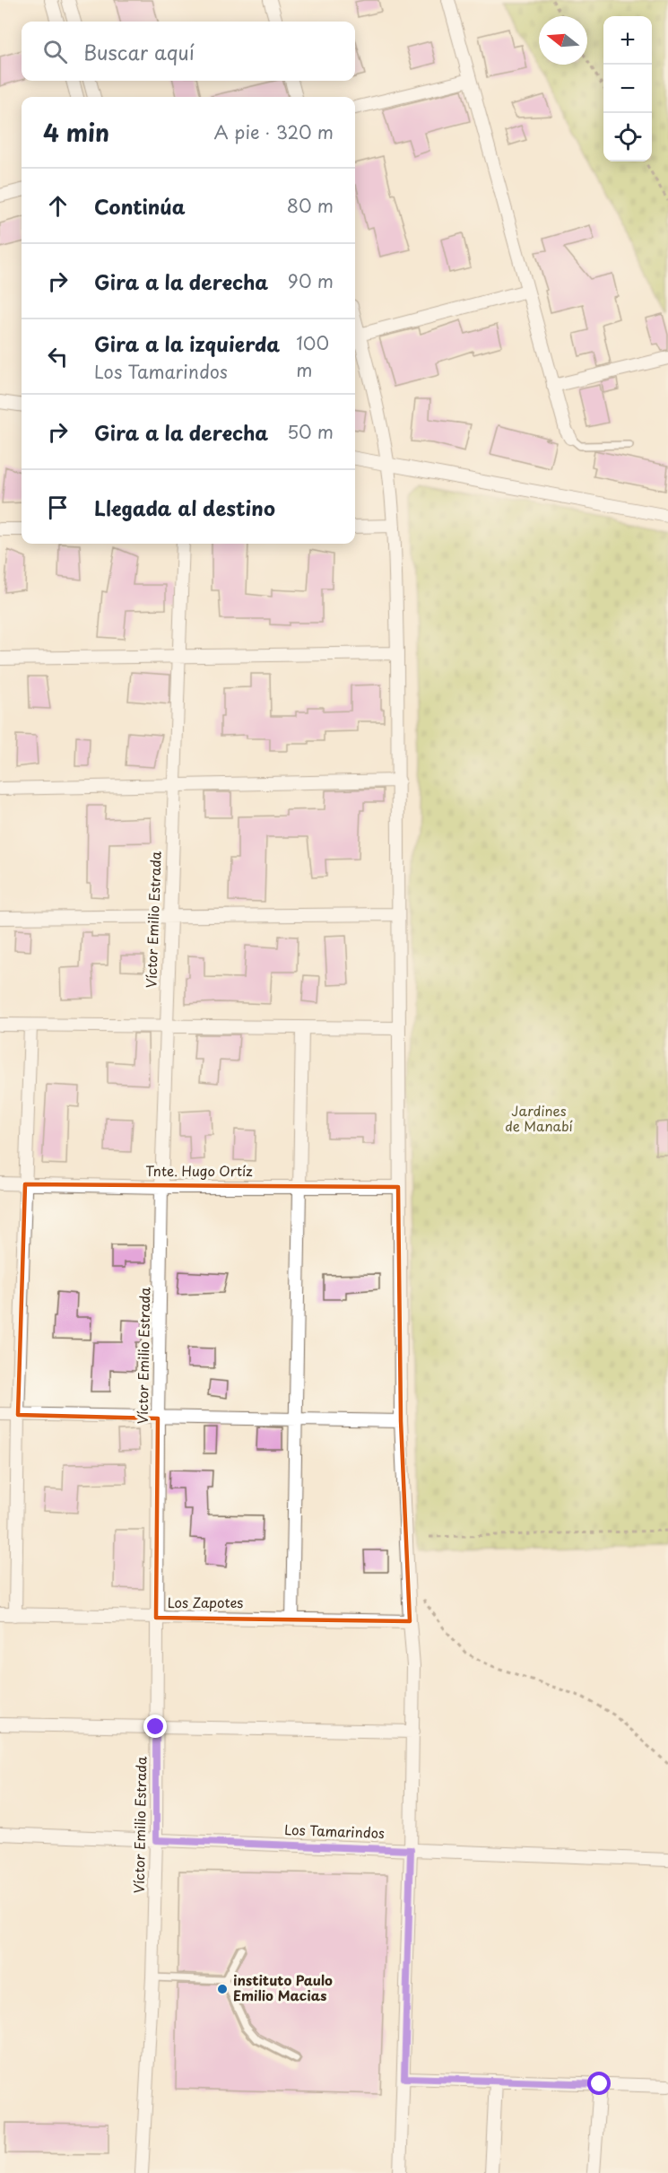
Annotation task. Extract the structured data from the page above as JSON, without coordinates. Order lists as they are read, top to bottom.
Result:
{
  "streets": {
    "street": [
      "Víctor Emilio Estrada",
      "Tnte. Hugo Ortíz",
      "Los Zapotes",
      "Los Tamarindos"
    ]
  },
  "crossings": [
    ["Víctor Emilio Estrada", "Tnte. Hugo Ortíz"],
    ["Víctor Emilio Estrada", "Los Zapotes"],
    ["Víctor Emilio Estrada", "Los Tamarindos"]
  ],
  "parks": ["Jardines de Manabí"],
  "places": ["instituto Paulo Emilio Macias"],
  "north": "left",
  "page": {
    "map_buttons": ["+", "−"],
    "search": "Buscar aquí",
    "heading": ["4 min", "A pie · 320 m"],
    "list": [
      ["Continúa", "80 m"],
      ["Gira a la derecha", "90 m"],
      ["Gira a la izquierda", "Los Tamarindos", "100 m"],
      ["Gira a la derecha", "50 m"],
      "Llegada al destino"
    ]
  }
}
